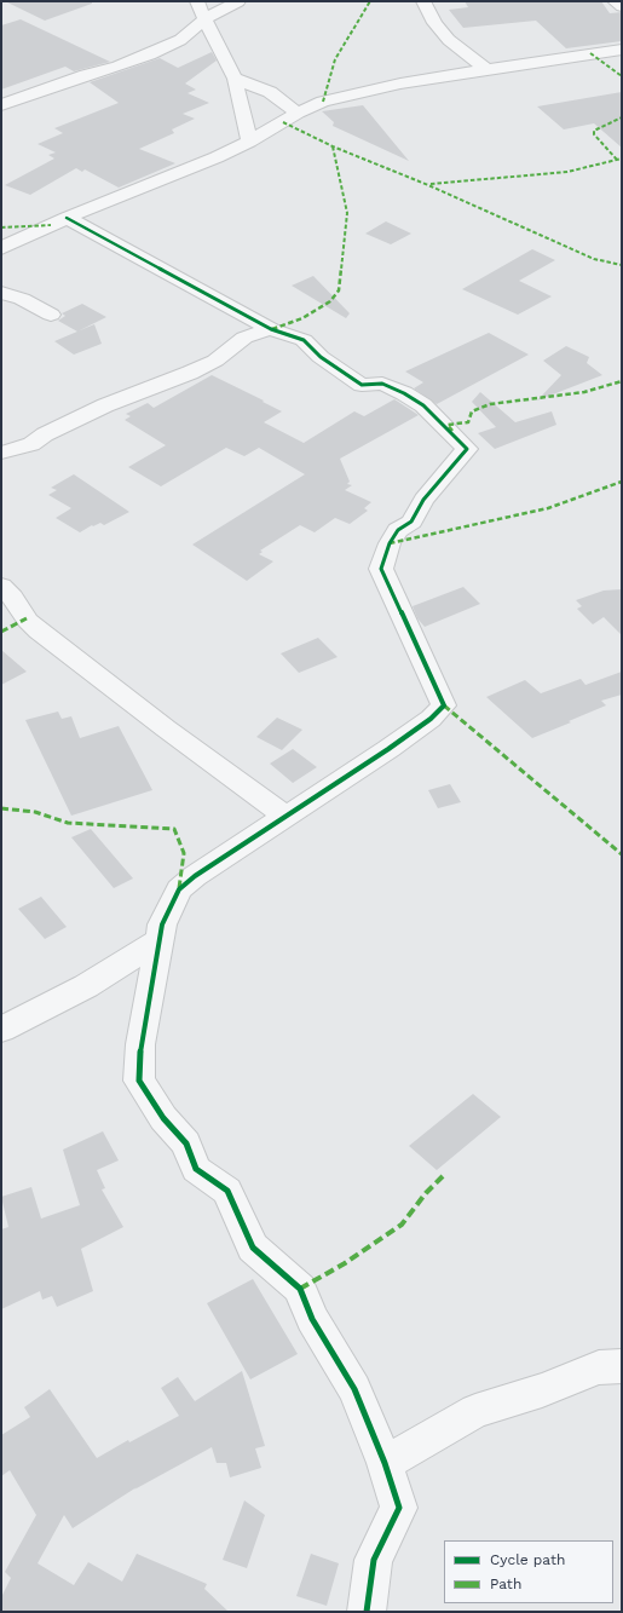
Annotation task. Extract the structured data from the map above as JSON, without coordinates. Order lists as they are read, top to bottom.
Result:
{
  "legend": ["Cycle path", "Path"]
}
